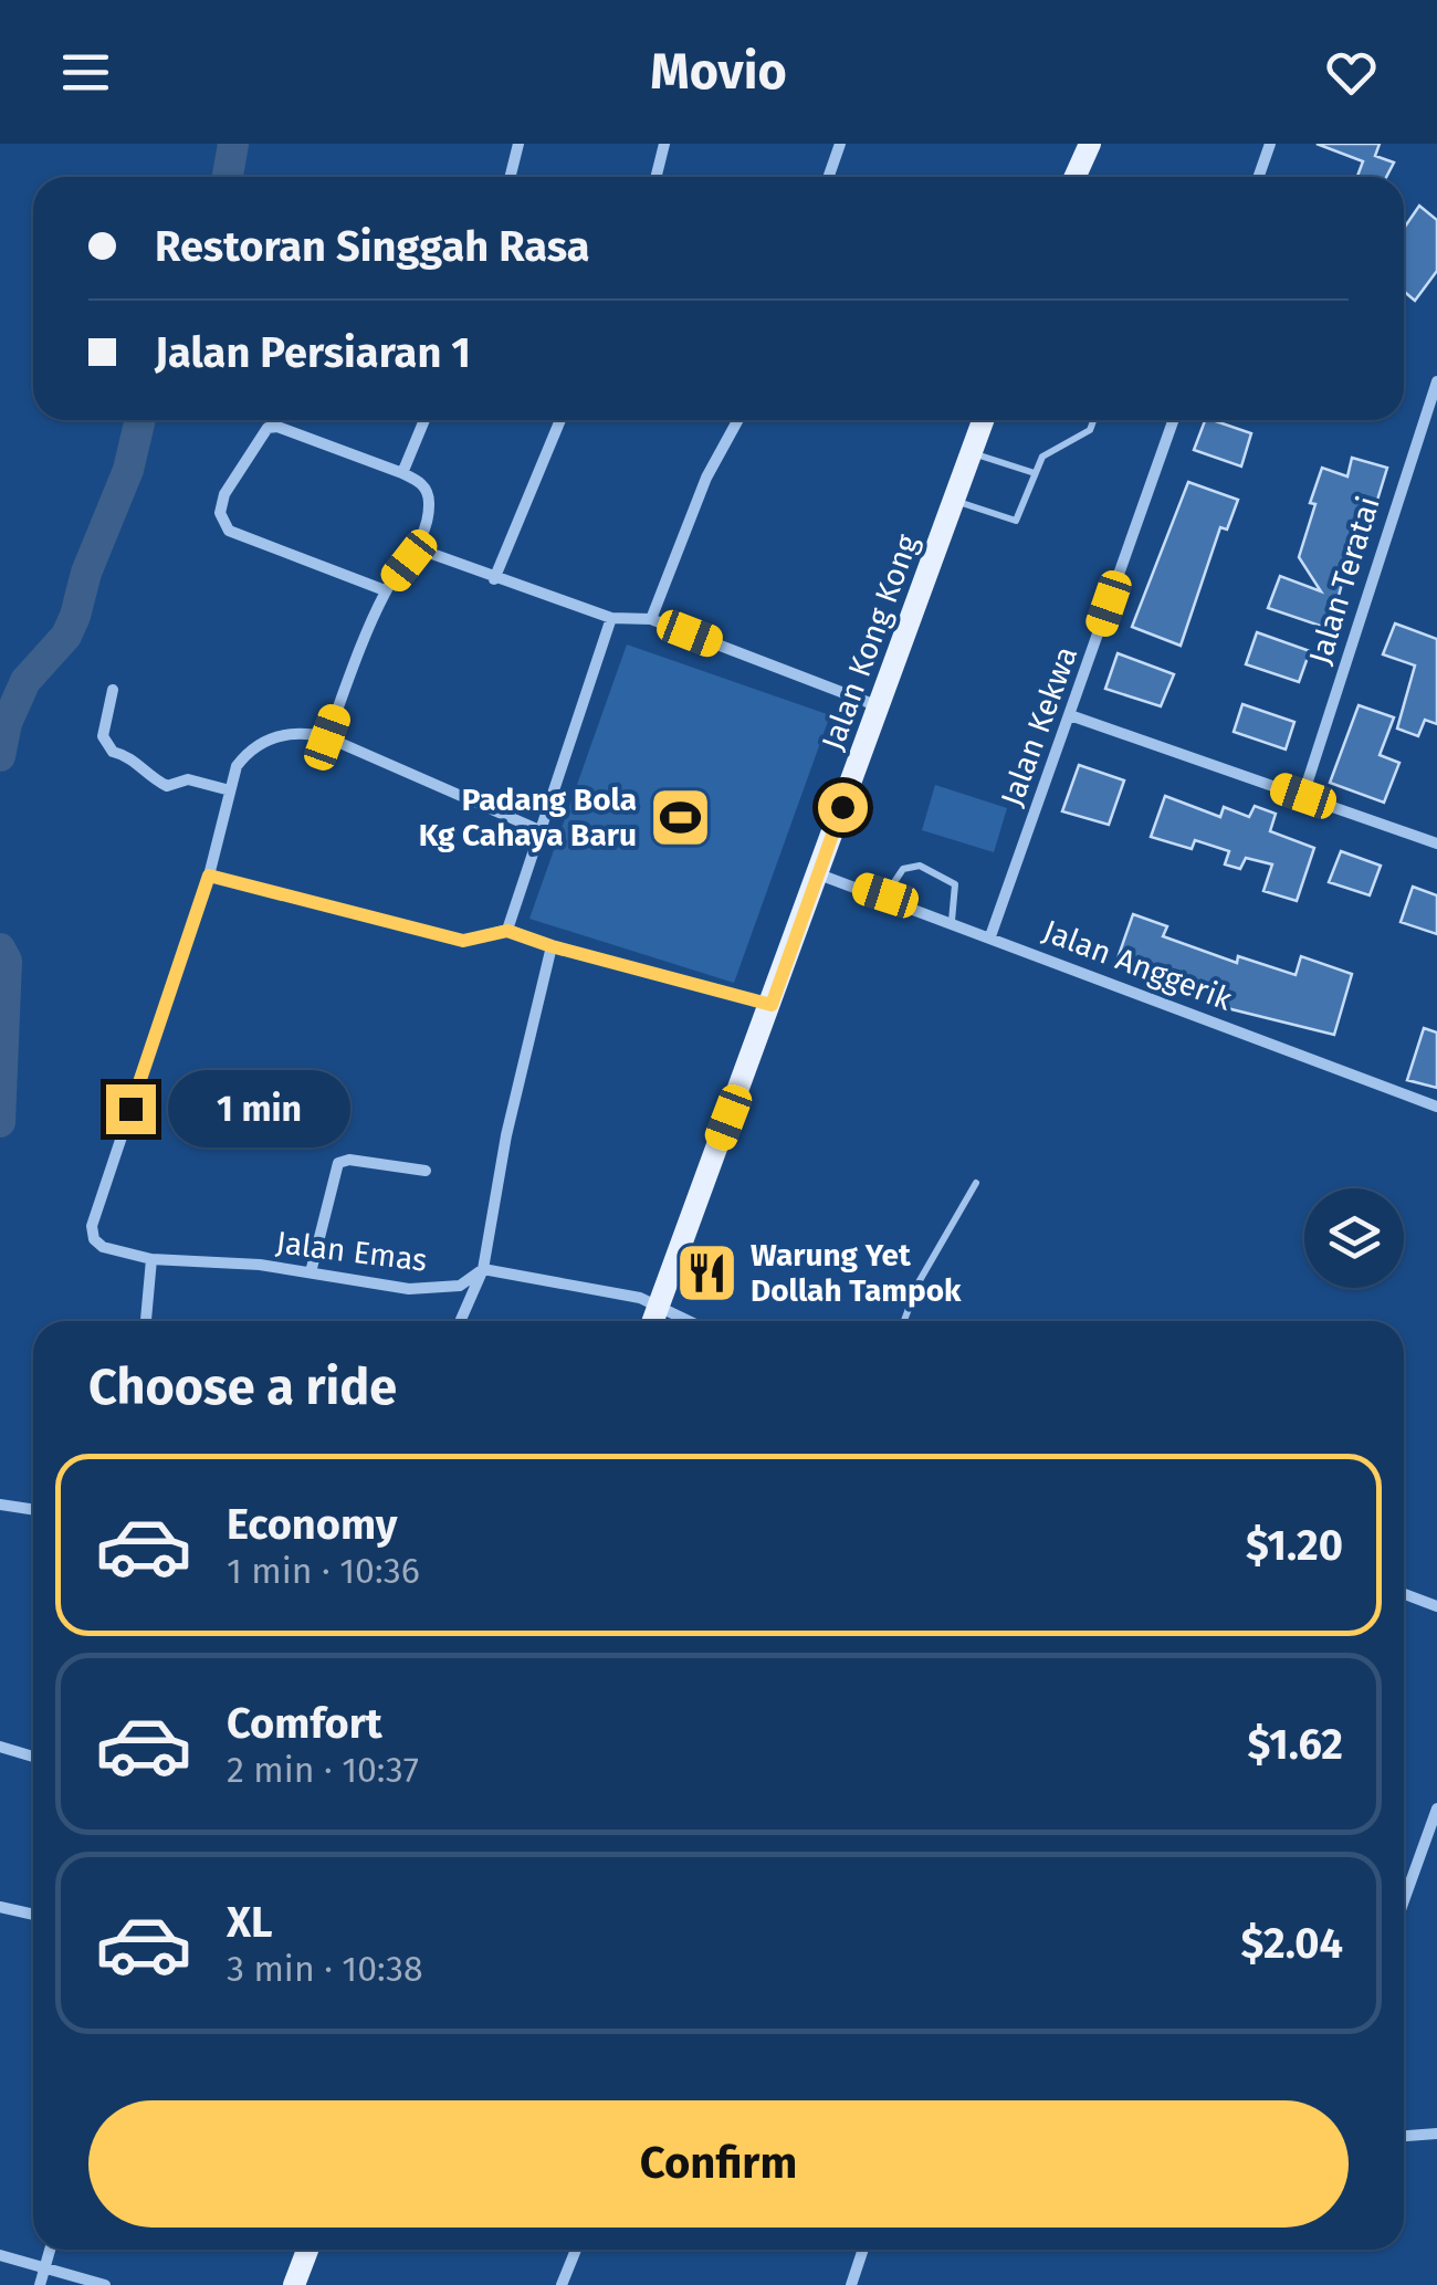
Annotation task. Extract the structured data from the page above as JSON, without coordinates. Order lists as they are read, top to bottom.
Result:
{
  "streets": {
    "main road": ["Jalan Kong Kong"],
    "street": [
      "Jalan Teratai",
      "Jalan Kekwa",
      "Jalan Anggerik",
      "Jalan Emas"
    ]
  },
  "crossings": [
    ["Jalan Kong Kong", "Jalan Anggerik"],
    ["Jalan Kekwa", "Jalan Anggerik"]
  ],
  "places": {
    "sports": ["Padang Bola Kg Cahaya Baru"],
    "restaurant": ["Warung Yet Dollah Tampok"]
  },
  "page": {
    "header": "Movio",
    "banner": ["Restoran Singgah Rasa", "Jalan Persiaran 1"],
    "bubble": "1 min",
    "heading": "Choose a ride",
    "list": [
      {
        "name": "Economy",
        "note": "1 min · 10:36",
        "value": "$1.20"
      },
      {
        "name": "Comfort",
        "note": "2 min · 10:37",
        "value": "$1.62"
      },
      {
        "name": "XL",
        "note": "3 min · 10:38",
        "value": "$2.04"
      }
    ],
    "buttons": "Confirm"
  }
}
